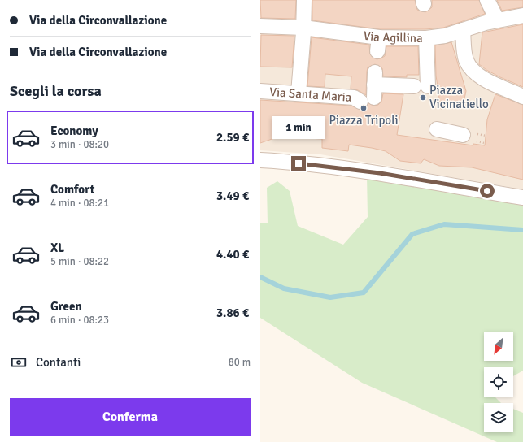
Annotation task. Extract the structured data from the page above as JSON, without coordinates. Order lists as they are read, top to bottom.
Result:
{
  "streets": {
    "street": ["Via Agillina", "Via Santa Maria"]
  },
  "crossings": [
    ["Via Agillina", "Via Santa Maria"]
  ],
  "places": ["Piazza Vicinatiello", "Piazza Tripoli"],
  "north": "bottom left",
  "page": {
    "banner": ["Via della Circonvallazione", "Via della Circonvallazione"],
    "heading": "Scegli la corsa",
    "list": [
      {
        "name": "Economy",
        "note": "3 min · 08:20",
        "value": "2.59 €"
      },
      {
        "name": "Comfort",
        "note": "4 min · 08:21",
        "value": "3.49 €"
      },
      {
        "name": "XL",
        "note": "5 min · 08:22",
        "value": "4.40 €"
      },
      {
        "name": "Green",
        "note": "6 min · 08:23",
        "value": "3.86 €"
      }
    ],
    "bubble": "1 min",
    "pay": ["Contanti", "80 m"],
    "buttons": "Conferma"
  }
}
